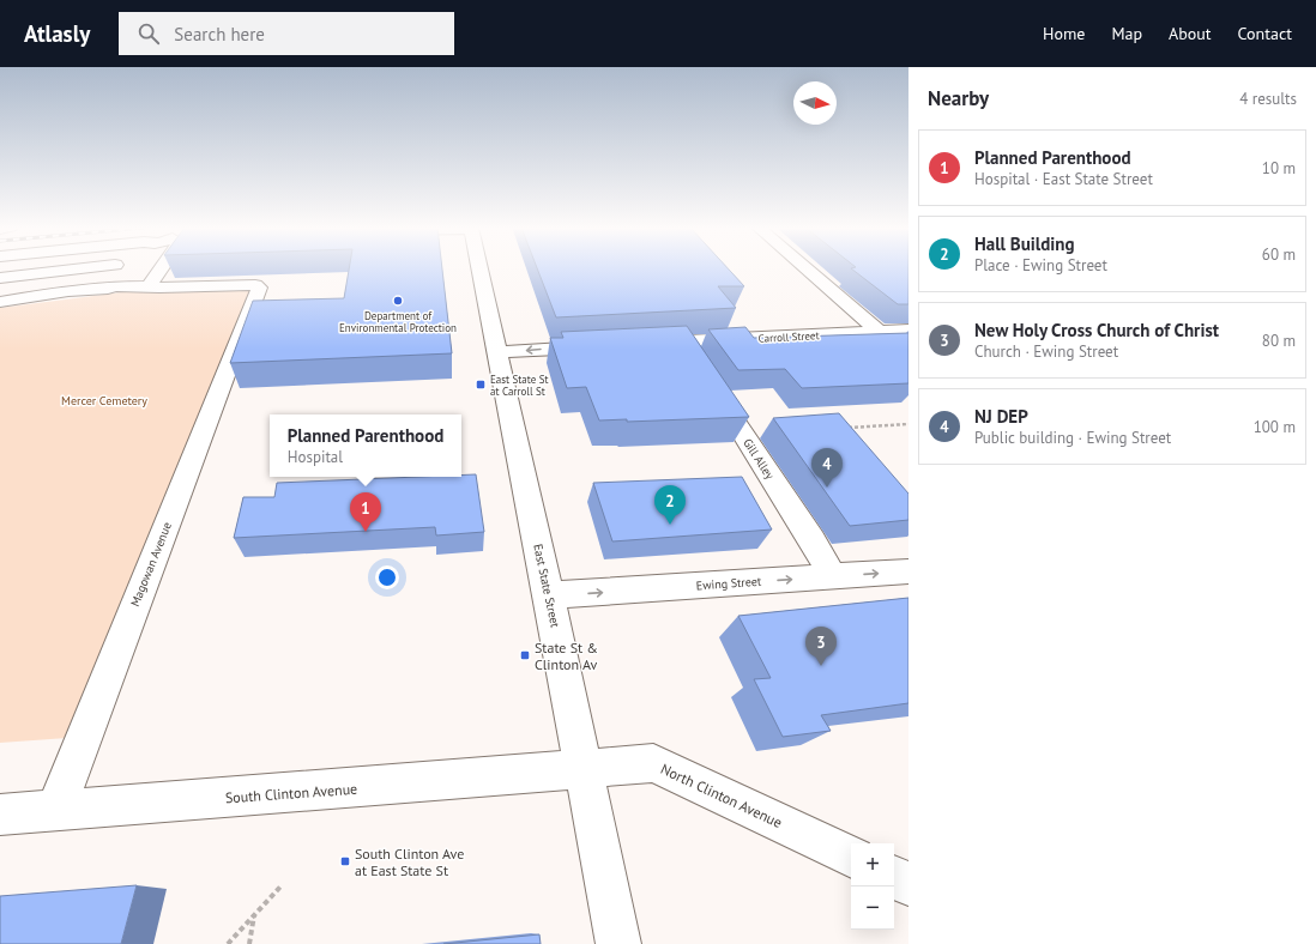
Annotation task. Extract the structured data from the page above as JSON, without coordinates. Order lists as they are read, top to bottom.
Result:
{
  "streets": {
    "main road": [
      "Carroll Street",
      "Gill Alley",
      "Magowan Avenue",
      "Ewing Street",
      "East State Street",
      "South Clinton Avenue",
      "North Clinton Avenue"
    ]
  },
  "crossings": [
    ["Gill Alley", "Ewing Street"],
    ["Magowan Avenue", "South Clinton Avenue"],
    ["Ewing Street", "East State Street"],
    ["East State Street", "South Clinton Avenue"],
    ["East State Street", "North Clinton Avenue"],
    ["South Clinton Avenue", "North Clinton Avenue"]
  ],
  "one_way": ["Ewing Street"],
  "parks": ["Mercer Cemetery"],
  "places": {
    "other": ["Department of Environmental Protection"],
    "transit": ["East State St at Carroll St", "State St & Clinton Av", "South Clinton Ave at East State St"]
  },
  "north": "right",
  "page": {
    "header": "Atlasly",
    "search": "Search here",
    "nav": [
      "Home",
      "Map",
      "About",
      "Contact"
    ],
    "heading": ["Nearby", "4 results"],
    "list": [
      {
        "mark": "1",
        "name": "Planned Parenthood",
        "note": "Hospital · East State Street",
        "value": "10 m"
      },
      {
        "mark": "2",
        "name": "Hall Building",
        "note": "Place · Ewing Street",
        "value": "60 m"
      },
      {
        "mark": "3",
        "name": "New Holy Cross Church of Christ",
        "note": "Church · Ewing Street",
        "value": "80 m"
      },
      {
        "mark": "4",
        "name": "NJ DEP",
        "note": "Public building · Ewing Street",
        "value": "100 m"
      }
    ],
    "popup": ["Planned Parenthood", "Hospital"],
    "pins": [
      "4",
      "2",
      "1",
      "3"
    ],
    "map_buttons": ["+", "−"]
  }
}
